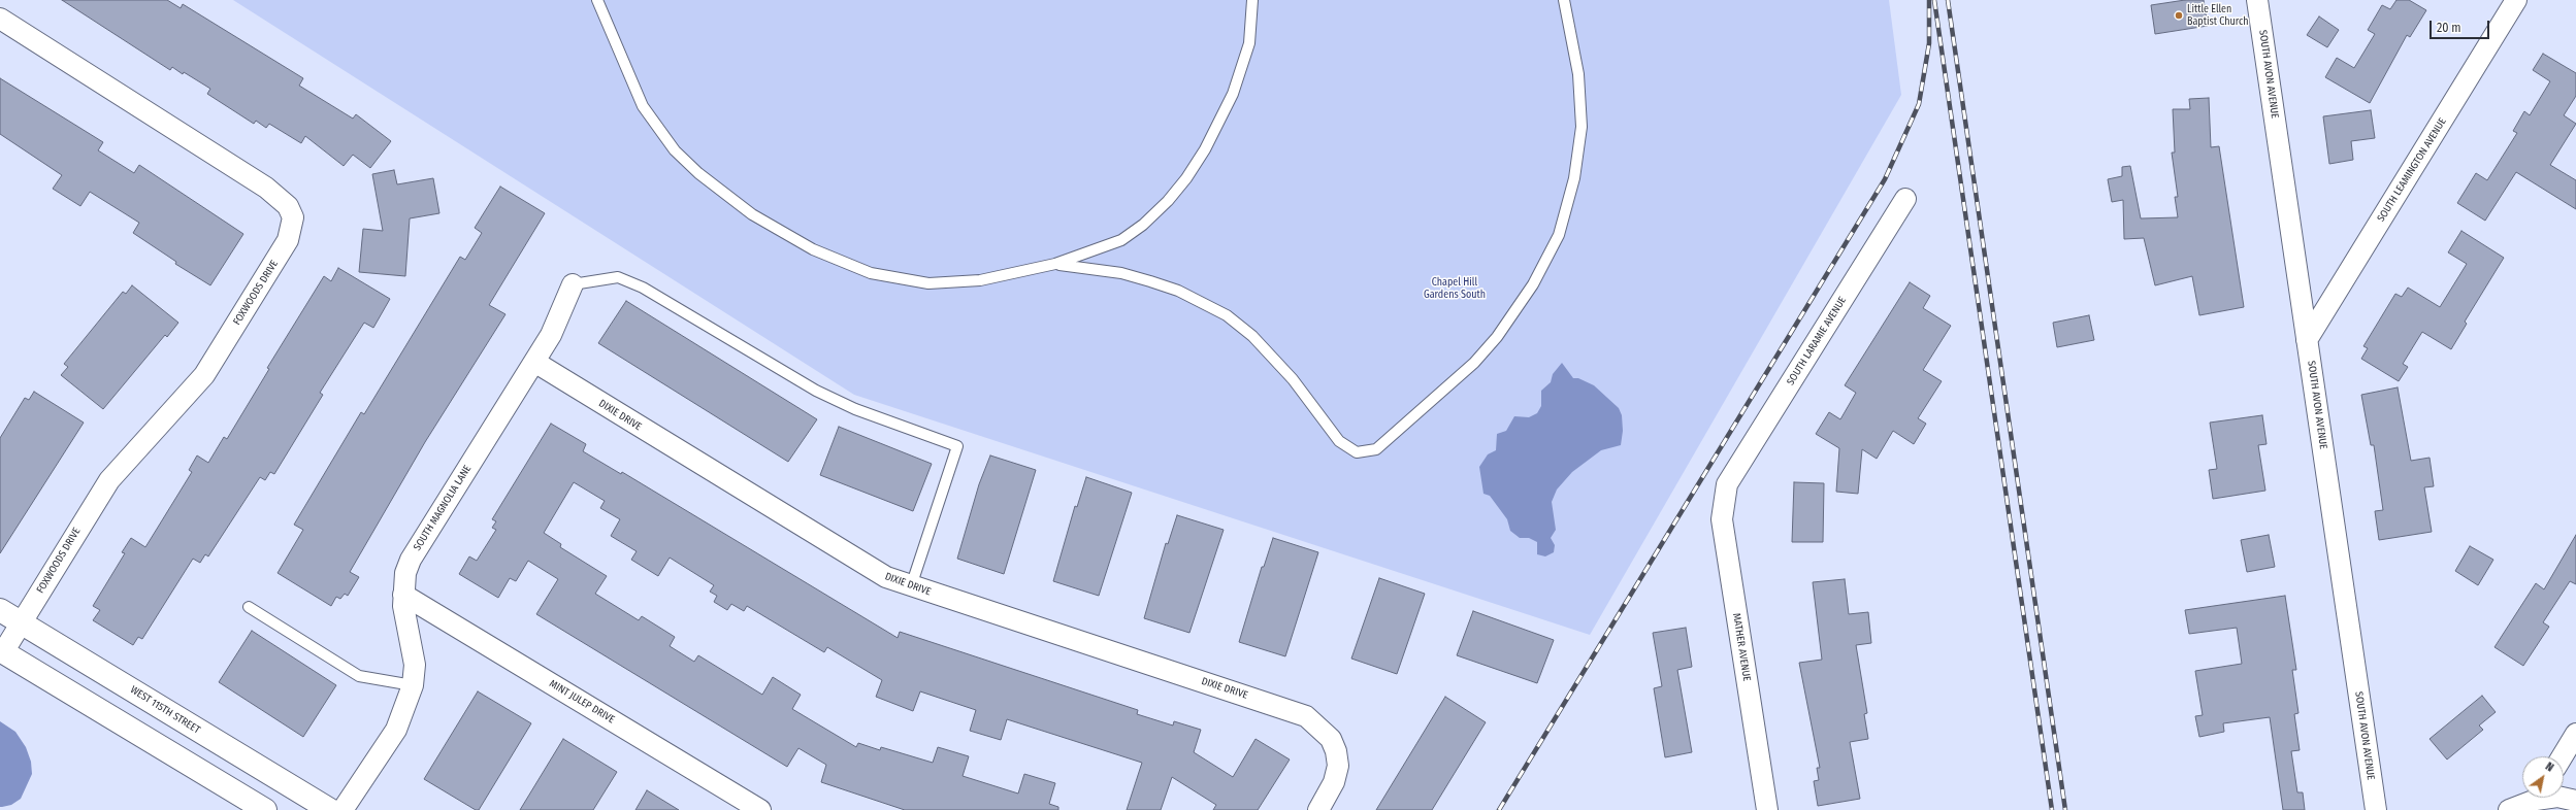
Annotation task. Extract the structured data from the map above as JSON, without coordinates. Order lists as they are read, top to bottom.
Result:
{
  "streets": {
    "street": [
      "SOUTH AVON AVENUE",
      "SOUTH LEAMINGTON AVENUE",
      "FOXWOODS DRIVE",
      "SOUTH LARAMIE AVENUE",
      "DIXIE DRIVE",
      "SOUTH MAGNOLIA LANE",
      "MATHER AVENUE",
      "MINT JULEP DRIVE",
      "WEST 115TH STREET"
    ]
  },
  "crossings": [
    ["SOUTH AVON AVENUE", "SOUTH LEAMINGTON AVENUE"],
    ["FOXWOODS DRIVE", "WEST 115TH STREET"],
    ["SOUTH LARAMIE AVENUE", "MATHER AVENUE"],
    ["DIXIE DRIVE", "SOUTH MAGNOLIA LANE"],
    ["SOUTH MAGNOLIA LANE", "MINT JULEP DRIVE"]
  ],
  "parks": ["Chapel Hill Gardens South"],
  "places": ["Little Ellen Baptist Church"],
  "scale_bar": "20 m",
  "north": "top right"
}
